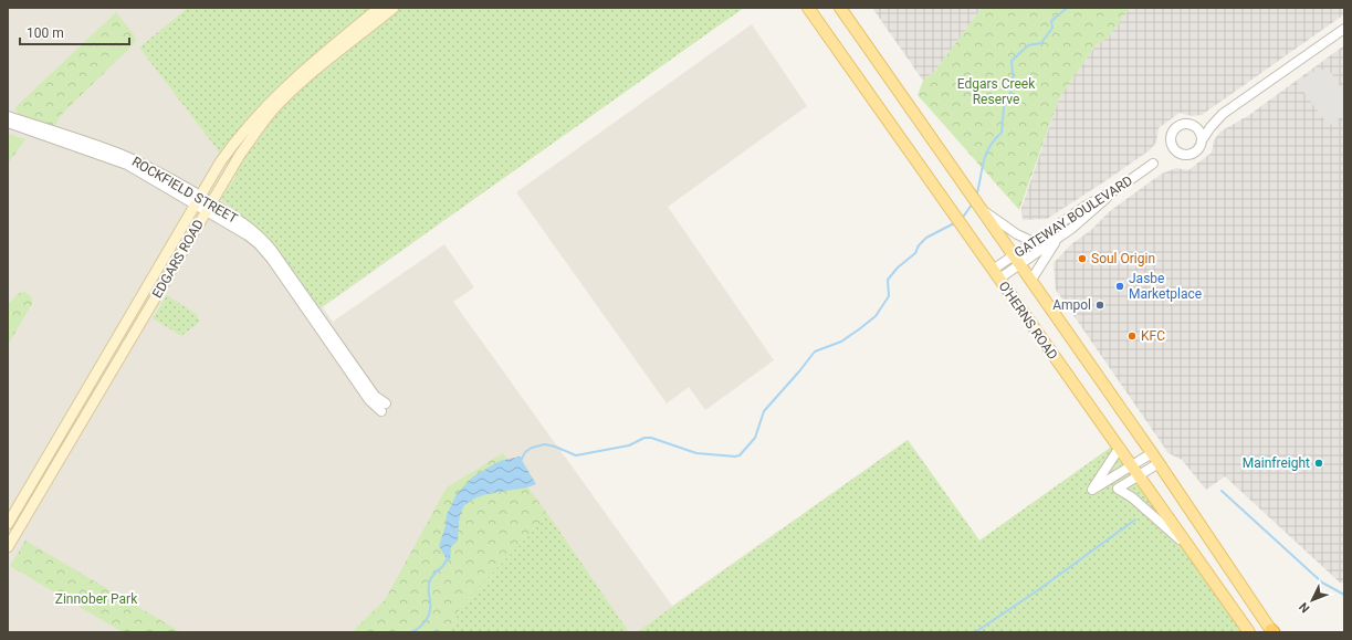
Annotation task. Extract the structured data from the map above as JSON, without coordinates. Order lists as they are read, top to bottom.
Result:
{
  "streets": {
    "main road": ["EDGARS ROAD", "O'HERNS ROAD"],
    "street": ["ROCKFIELD STREET", "GATEWAY BOULEVARD"]
  },
  "crossings": [
    ["ROCKFIELD STREET", "EDGARS ROAD"],
    ["GATEWAY BOULEVARD", "O'HERNS ROAD"]
  ],
  "parks": ["Edgars Creek Reserve", "Zinnober Park"],
  "places": [
    "Soul Origin",
    "Jasbe Marketplace",
    "Ampol",
    "KFC",
    "Mainfreight"
  ],
  "scale_bar": "100 m",
  "north": "bottom left"
}
